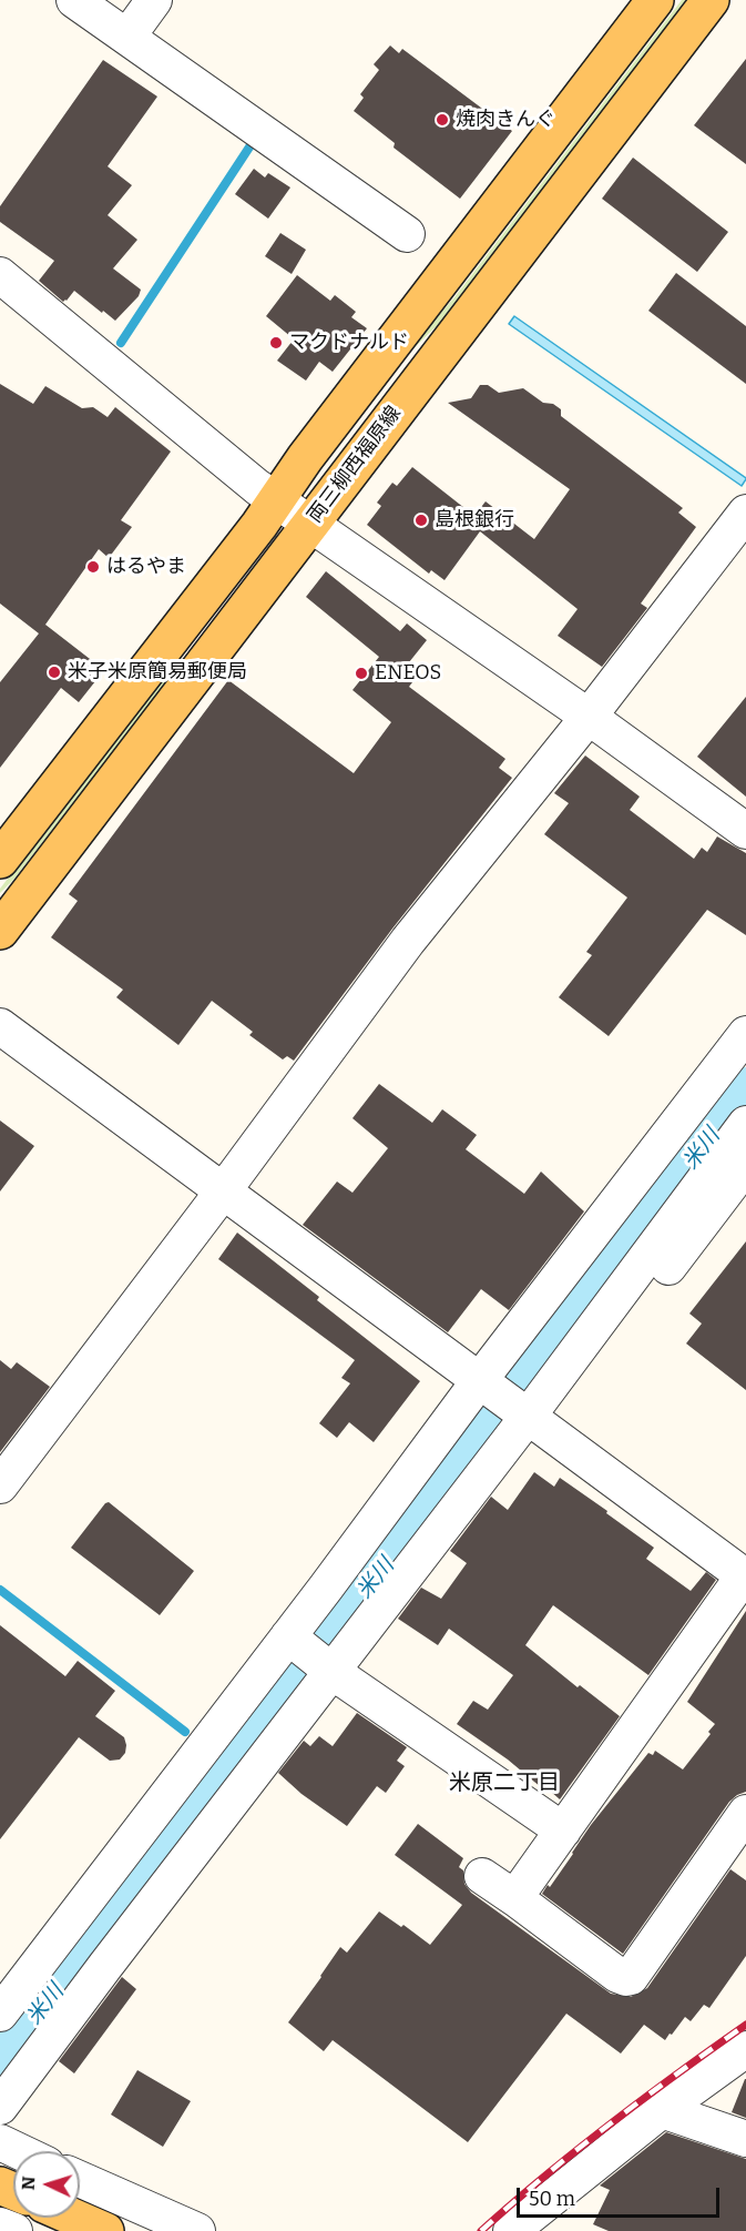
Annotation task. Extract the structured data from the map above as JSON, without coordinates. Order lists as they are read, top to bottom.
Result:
{
  "streets": {
    "main road": ["両三柳西福原線"]
  },
  "districts": ["米原二丁目"],
  "water": ["米川"],
  "places": [
    "焼肉きんぐ",
    "マクドナルド",
    "島根銀行",
    "はるやま",
    "米子米原簡易郵便局",
    "ENEOS"
  ],
  "scale_bar": "50 m",
  "north": "left"
}
